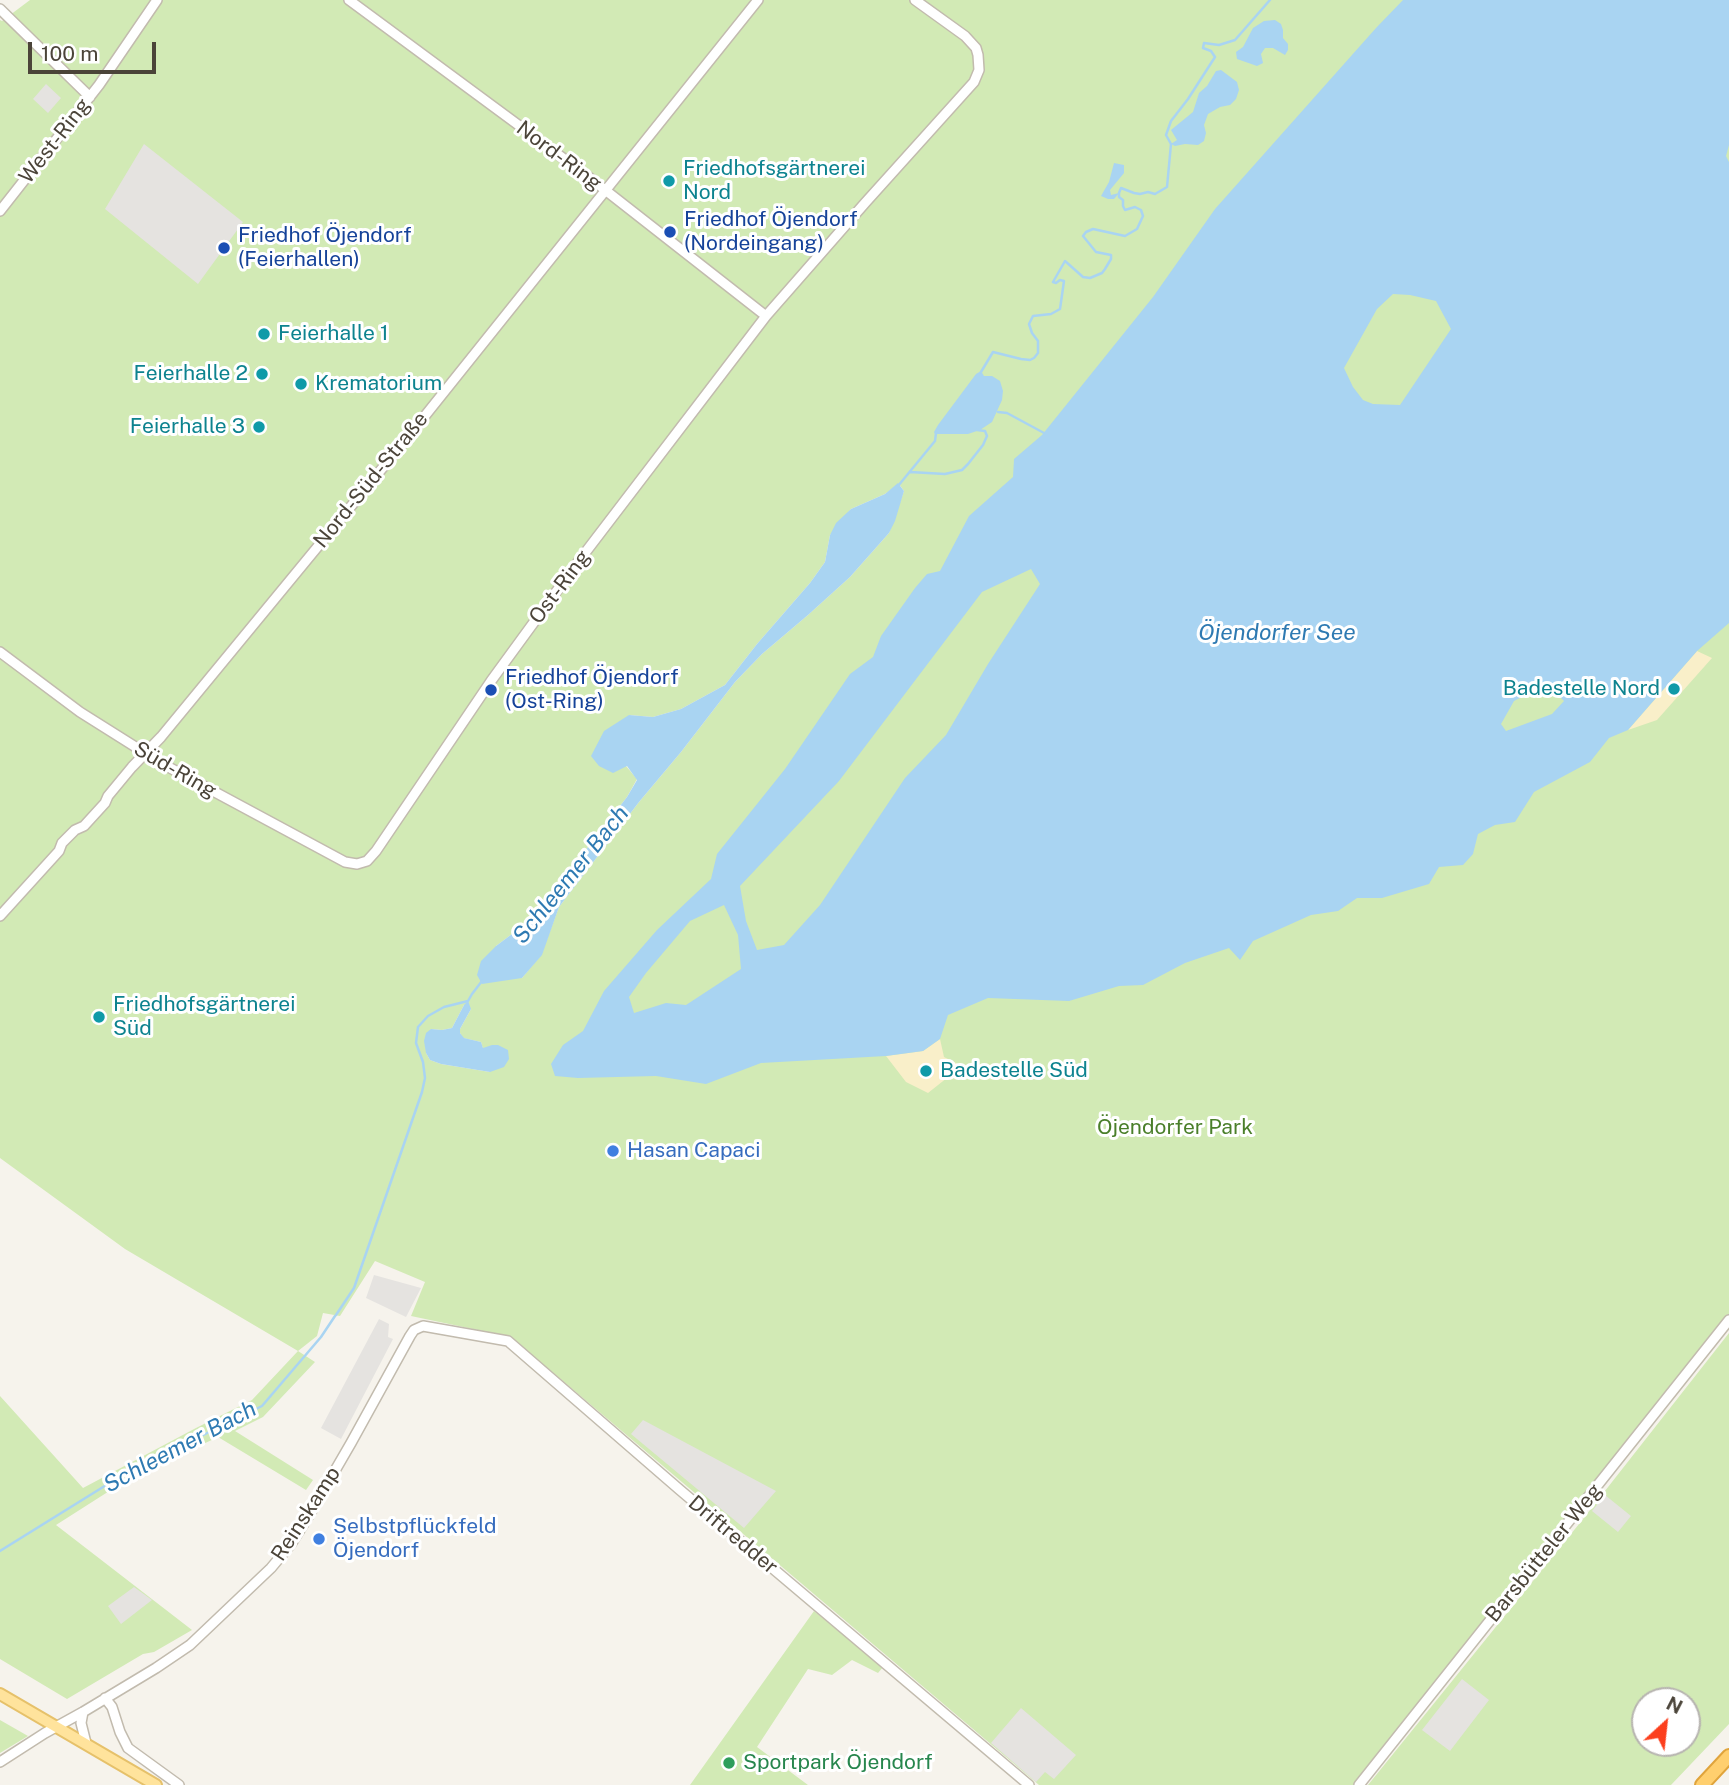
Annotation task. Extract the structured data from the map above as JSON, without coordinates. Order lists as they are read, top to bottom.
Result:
{
  "streets": {
    "street": [
      "West-Ring",
      "Nord-Ring",
      "Nord-Süd-Straße",
      "Ost-Ring",
      "Süd-Ring",
      "Reinskamp",
      "Driftredder",
      "Barsbütteler Weg"
    ]
  },
  "crossings": [
    ["Nord-Ring", "Nord-Süd-Straße"],
    ["Nord-Ring", "Ost-Ring"],
    ["Nord-Süd-Straße", "Süd-Ring"],
    ["Ost-Ring", "Süd-Ring"],
    ["Reinskamp", "Driftredder"]
  ],
  "water": ["Öjendorfer See", "Schleemer Bach"],
  "parks": ["Öjendorfer Park"],
  "places": [
    "Friedhofsgärtnerei Nord",
    "Friedhof Öjendorf (Nordeingang)",
    "Friedhof Öjendorf (Feierhallen)",
    "Feierhalle 1",
    "Feierhalle 2",
    "Krematorium",
    "Feierhalle 3",
    "Badestelle Nord",
    "Friedhof Öjendorf (Ost-Ring)",
    "Friedhofsgärtnerei Süd",
    "Badestelle Süd",
    "Hasan Capaci",
    "Selbstpflückfeld Öjendorf",
    "Sportpark Öjendorf"
  ],
  "scale_bar": "100 m",
  "north": "top right"
}
